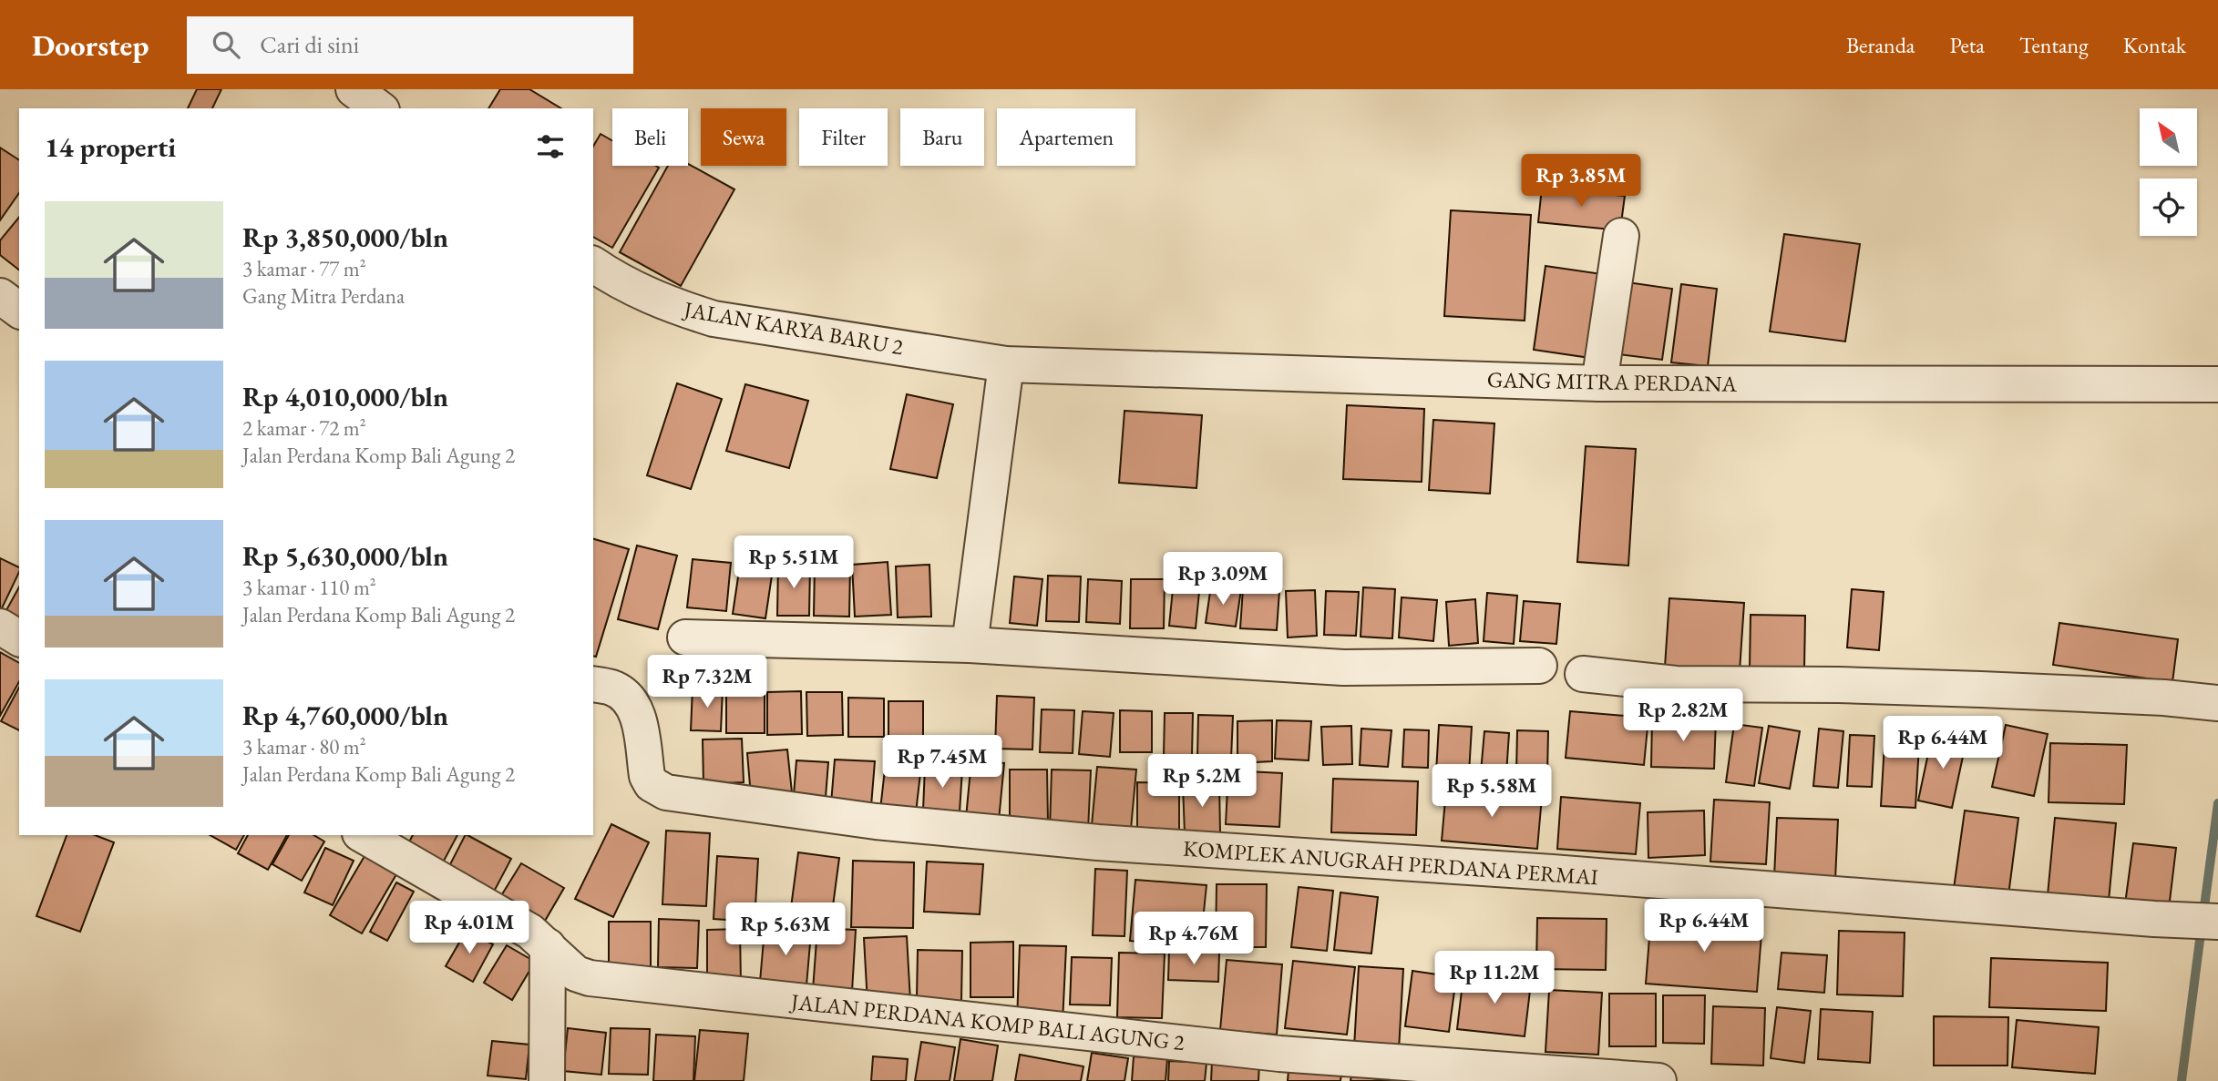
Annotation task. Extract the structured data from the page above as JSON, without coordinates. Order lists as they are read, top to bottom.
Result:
{
  "streets": {
    "street": [
      "JALAN KARYA BARU 2",
      "GANG MITRA PERDANA",
      "KOMPLEK ANUGRAH PERDANA PERMAI",
      "JALAN PERDANA KOMP BALI AGUNG 2"
    ]
  },
  "crossings": [
    ["JALAN KARYA BARU 2", "GANG MITRA PERDANA"]
  ],
  "north": "top left",
  "page": {
    "header": "Doorstep",
    "search": "Cari di sini",
    "nav": [
      "Beranda",
      "Peta",
      "Tentang",
      "Kontak"
    ],
    "chip": [
      "Beli",
      "Sewa",
      "Filter",
      "Baru",
      "Apartemen"
    ],
    "heading": "14 properti",
    "price": [
      "Rp 3.85M",
      "Rp 5.51M",
      "Rp 3.09M",
      "Rp 7.32M",
      "Rp 2.82M",
      "Rp 6.44M",
      "Rp 7.45M",
      "Rp 5.2M",
      "Rp 5.58M",
      "Rp 6.44M",
      "Rp 4.01M",
      "Rp 5.63M",
      "Rp 4.76M",
      "Rp 11.2M"
    ],
    "list": [
      {
        "name": "Rp 3,850,000/bln",
        "note": "3 kamar · 77 m² · Gang Mitra Perdana"
      },
      {
        "name": "Rp 4,010,000/bln",
        "note": "2 kamar · 72 m² · Jalan Perdana Komp Bali Agung 2"
      },
      {
        "name": "Rp 5,630,000/bln",
        "note": "3 kamar · 110 m² · Jalan Perdana Komp Bali Agung 2"
      },
      {
        "name": "Rp 4,760,000/bln",
        "note": "3 kamar · 80 m² · Jalan Perdana Komp Bali Agung 2"
      }
    ]
  }
}
